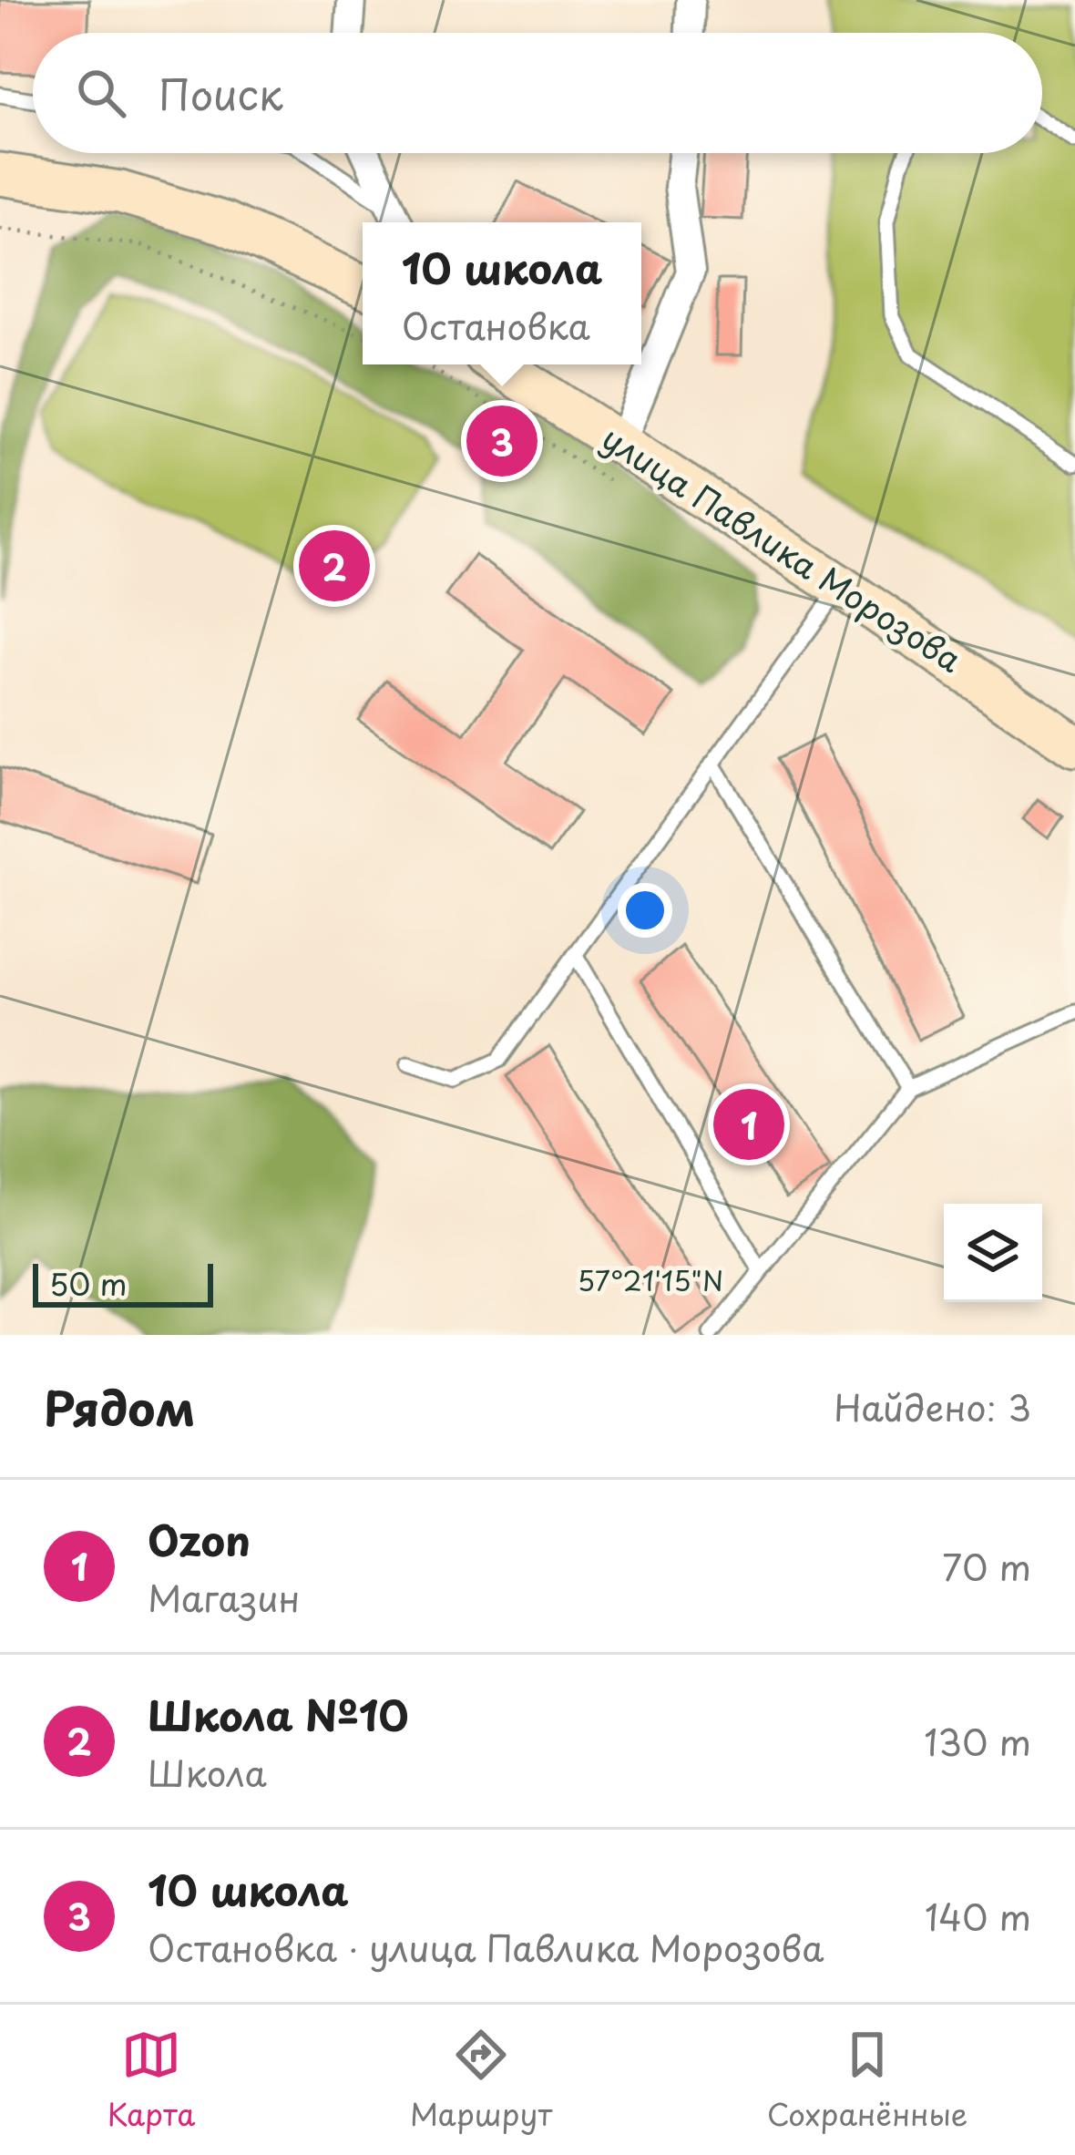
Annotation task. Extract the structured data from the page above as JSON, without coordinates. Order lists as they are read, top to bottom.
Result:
{
  "streets": {
    "main road": ["улица Павлика Морозова"]
  },
  "scale_bar": "50 m",
  "page": {
    "search": "Поиск",
    "popup": ["10 школа", "Остановка"],
    "pins": ["3", "2", "1"],
    "scale": "50 m",
    "heading": ["Рядом", "Найдено: 3"],
    "list": [
      {
        "mark": "1",
        "name": "Ozon",
        "note": "Магазин",
        "value": "70 m"
      },
      {
        "mark": "2",
        "name": "Школа №10",
        "note": "Школа",
        "value": "130 m"
      },
      {
        "mark": "3",
        "name": "10 школа",
        "note": "Остановка · улица Павлика Морозова",
        "value": "140 m"
      }
    ],
    "nav": ["Карта", "Маршрут", "Сохранённые"]
  },
  "coordinates": ["57°21'15\"N"]
}
